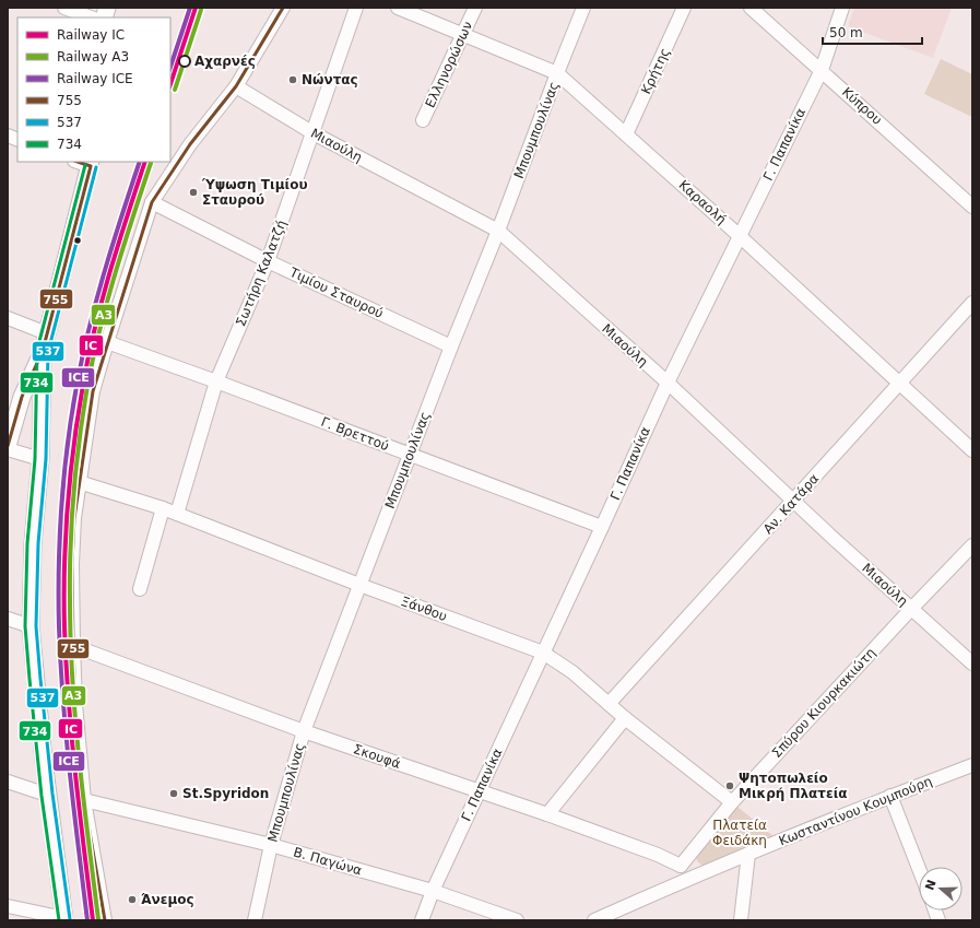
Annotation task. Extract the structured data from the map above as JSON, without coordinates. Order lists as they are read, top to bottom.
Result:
{
  "streets": {
    "street": [
      "Ελληνορώσων",
      "Κρήτης",
      "Κύπρου",
      "Μπουμπουλίνας",
      "Γ. Παπανίκα",
      "Μιαούλη",
      "Καραολή",
      "Σωτήρη Καλατζή",
      "Τιμίου Σταυρού",
      "Γ. Βρεττού",
      "Αν. Κατάρα",
      "Ξάνθου",
      "Σπύρου Κιουρκακιώτη",
      "Σκουφά",
      "Κωσταντίνου Κουμπούρη",
      "Β. Παγώνα"
    ]
  },
  "crossings": [
    ["Ελληνορώσων", "Καραολή"],
    ["Κρήτης", "Καραολή"],
    ["Κύπρου", "Γ. Παπανίκα"],
    ["Μπουμπουλίνας", "Μιαούλη"],
    ["Μπουμπουλίνας", "Καραολή"],
    ["Μπουμπουλίνας", "Τιμίου Σταυρού"],
    ["Μπουμπουλίνας", "Γ. Βρεττού"],
    ["Μπουμπουλίνας", "Ξάνθου"],
    ["Μπουμπουλίνας", "Σκουφά"],
    ["Μπουμπουλίνας", "Β. Παγώνα"],
    ["Γ. Παπανίκα", "Μιαούλη"],
    ["Γ. Παπανίκα", "Καραολή"],
    ["Γ. Παπανίκα", "Γ. Βρεττού"],
    ["Γ. Παπανίκα", "Ξάνθου"],
    ["Γ. Παπανίκα", "Σκουφά"],
    ["Γ. Παπανίκα", "Β. Παγώνα"],
    ["Μιαούλη", "Σωτήρη Καλατζή"],
    ["Μιαούλη", "Αν. Κατάρα"],
    ["Μιαούλη", "Σπύρου Κιουρκακιώτη"],
    ["Καραολή", "Αν. Κατάρα"],
    ["Σωτήρη Καλατζή", "Τιμίου Σταυρού"],
    ["Σωτήρη Καλατζή", "Γ. Βρεττού"],
    ["Σωτήρη Καλατζή", "Ξάνθου"],
    ["Αν. Κατάρα", "Ξάνθου"],
    ["Ξάνθου", "Σπύρου Κιουρκακιώτη"],
    ["Σπύρου Κιουρκακιώτη", "Σκουφά"]
  ],
  "parks": ["Πλατεία Φειδάκη"],
  "places": [
    "Αχαρνές",
    "Νώντας",
    "Ύψωση Τιμίου Σταυρού",
    "Ψητοπωλείο Μικρή Πλατεία",
    "St.Spyridon",
    "Άνεμος"
  ],
  "lines": [
    "rail line IC",
    "rail line ICE",
    "transit line 755",
    "rail line A3",
    "transit line 734",
    "transit line 537"
  ],
  "legend": [
    "Railway IC",
    "Railway A3",
    "Railway ICE",
    "755",
    "537",
    "734"
  ],
  "scale_bar": "50 m",
  "north": "left"
}
